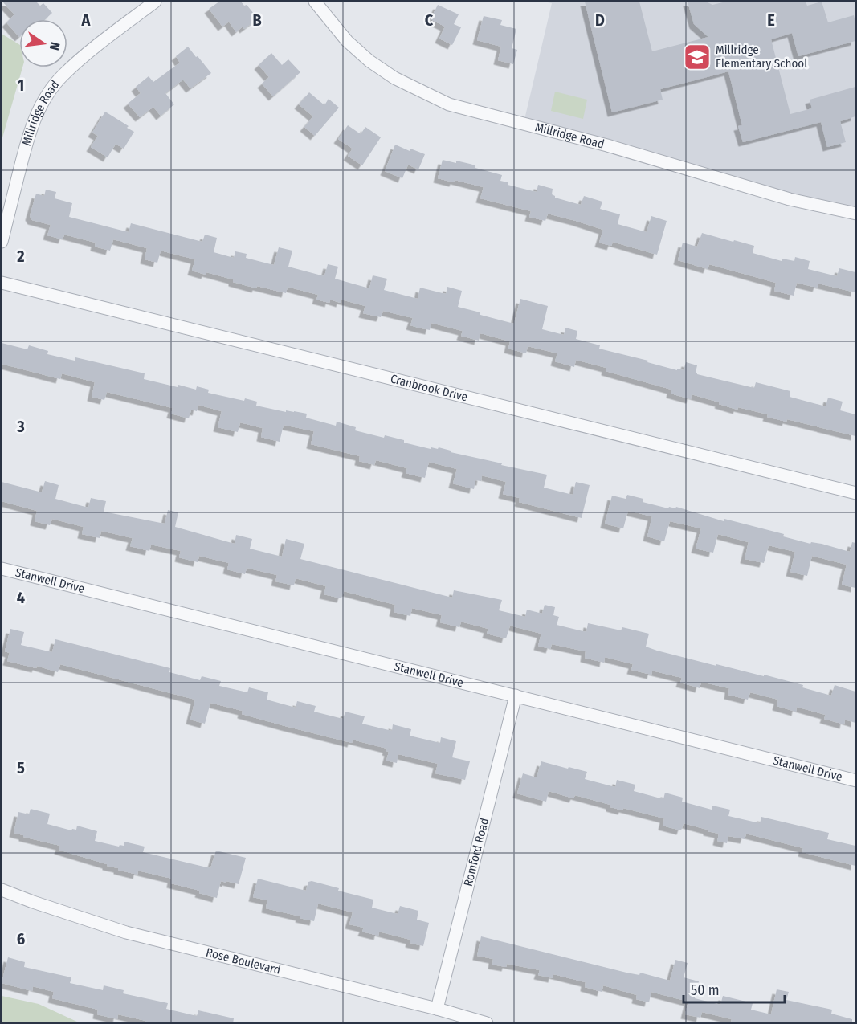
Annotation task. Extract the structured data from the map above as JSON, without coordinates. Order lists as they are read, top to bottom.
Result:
{
  "streets": {
    "street": [
      "Millridge Road",
      "Cranbrook Drive",
      "Stanwell Drive",
      "Romford Road",
      "Rose Boulevard"
    ]
  },
  "crossings": [
    ["Stanwell Drive", "Romford Road"],
    ["Romford Road", "Rose Boulevard"]
  ],
  "places": {
    "school or university": ["Millridge Elementary School"]
  },
  "scale_bar": "50 m",
  "north": "right",
  "grid": {
    "columns": [
      "A",
      "B",
      "C",
      "D",
      "E"
    ],
    "rows": [
      "1",
      "2",
      "3",
      "4",
      "5",
      "6"
    ]
  }
}
